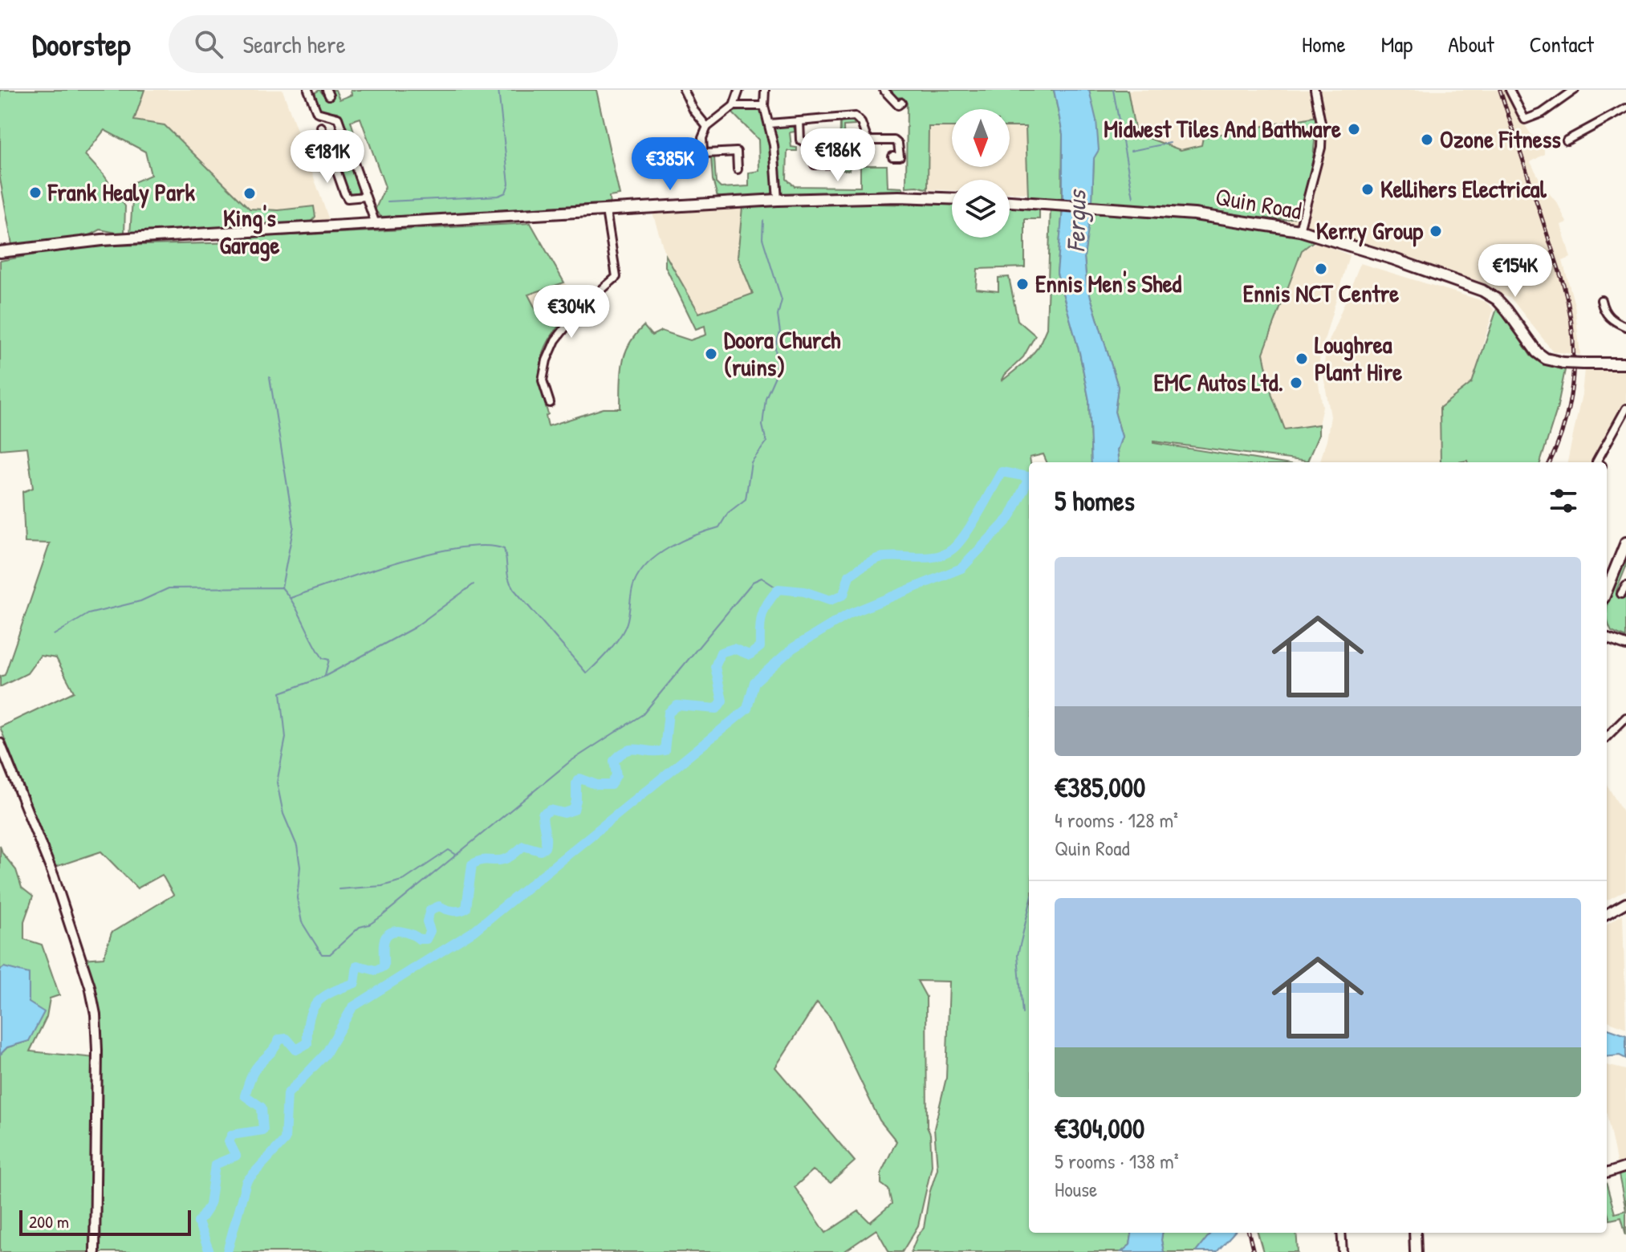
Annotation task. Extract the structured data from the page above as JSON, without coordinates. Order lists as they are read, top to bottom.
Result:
{
  "streets": {
    "main road": ["Quin Road"]
  },
  "water": ["Fergus"],
  "places": [
    "Midwest Tiles And Bathware",
    "Ozone Fitness",
    "Kellihers Electrical",
    "Frank Healy Park",
    "King's Garage",
    "Kerry Group",
    "Ennis NCT Centre",
    "Ennis Men's Shed",
    "Doora Church (ruins)",
    "Loughrea Plant Hire",
    "EMC Autos Ltd."
  ],
  "scale_bar": "200 m",
  "north": "bottom",
  "page": {
    "header": "Doorstep",
    "search": "Search here",
    "nav": [
      "Home",
      "Map",
      "About",
      "Contact"
    ],
    "price": [
      "€186K",
      "€181K",
      "€385K",
      "€154K",
      "€304K"
    ],
    "heading": "5 homes",
    "list": [
      {
        "name": "€385,000",
        "note": "4 rooms · 128 m² · Quin Road"
      },
      {
        "name": "€304,000",
        "note": "5 rooms · 138 m² · House"
      }
    ],
    "scale": "200 m"
  }
}
